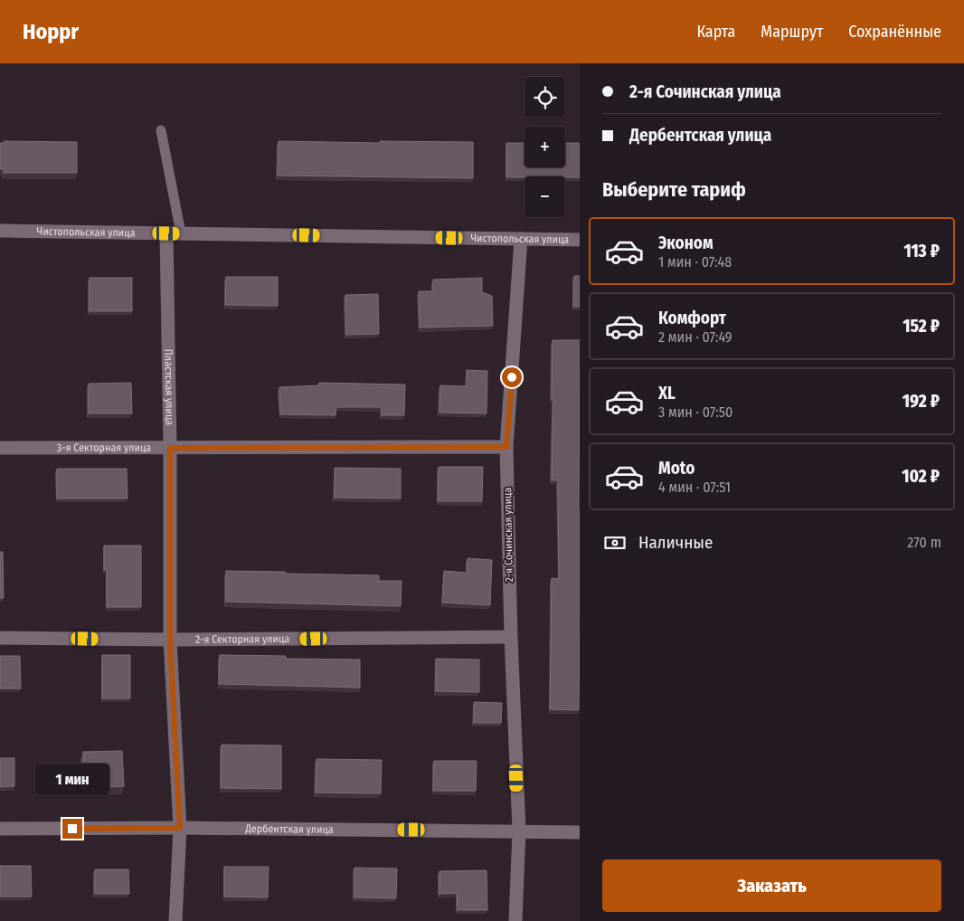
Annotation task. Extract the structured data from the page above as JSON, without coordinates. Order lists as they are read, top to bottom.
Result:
{
  "streets": {
    "street": [
      "Чистопольская улица",
      "Пластская улица",
      "3-я Секторная улица",
      "2-я Сочинская улица",
      "2-я Секторная улица",
      "Дербентская улица"
    ]
  },
  "crossings": [
    ["Чистопольская улица", "Пластская улица"],
    ["Чистопольская улица", "2-я Сочинская улица"],
    ["Пластская улица", "3-я Секторная улица"],
    ["Пластская улица", "2-я Секторная улица"],
    ["Пластская улица", "Дербентская улица"],
    ["3-я Секторная улица", "2-я Сочинская улица"],
    ["2-я Сочинская улица", "2-я Секторная улица"],
    ["2-я Сочинская улица", "Дербентская улица"]
  ],
  "page": {
    "header": "Hoppr",
    "nav": ["Карта", "Маршрут", "Сохранённые"],
    "banner": ["2-я Сочинская улица", "Дербентская улица"],
    "map_buttons": ["+", "−"],
    "heading": "Выберите тариф",
    "list": [
      {
        "name": "Эконом",
        "note": "1 мин · 07:48",
        "value": "113 ₽"
      },
      {
        "name": "Комфорт",
        "note": "2 мин · 07:49",
        "value": "152 ₽"
      },
      {
        "name": "XL",
        "note": "3 мин · 07:50",
        "value": "192 ₽"
      },
      {
        "name": "Moto",
        "note": "4 мин · 07:51",
        "value": "102 ₽"
      }
    ],
    "pay": ["Наличные", "270 m"],
    "bubble": "1 мин",
    "buttons": "Заказать"
  }
}
